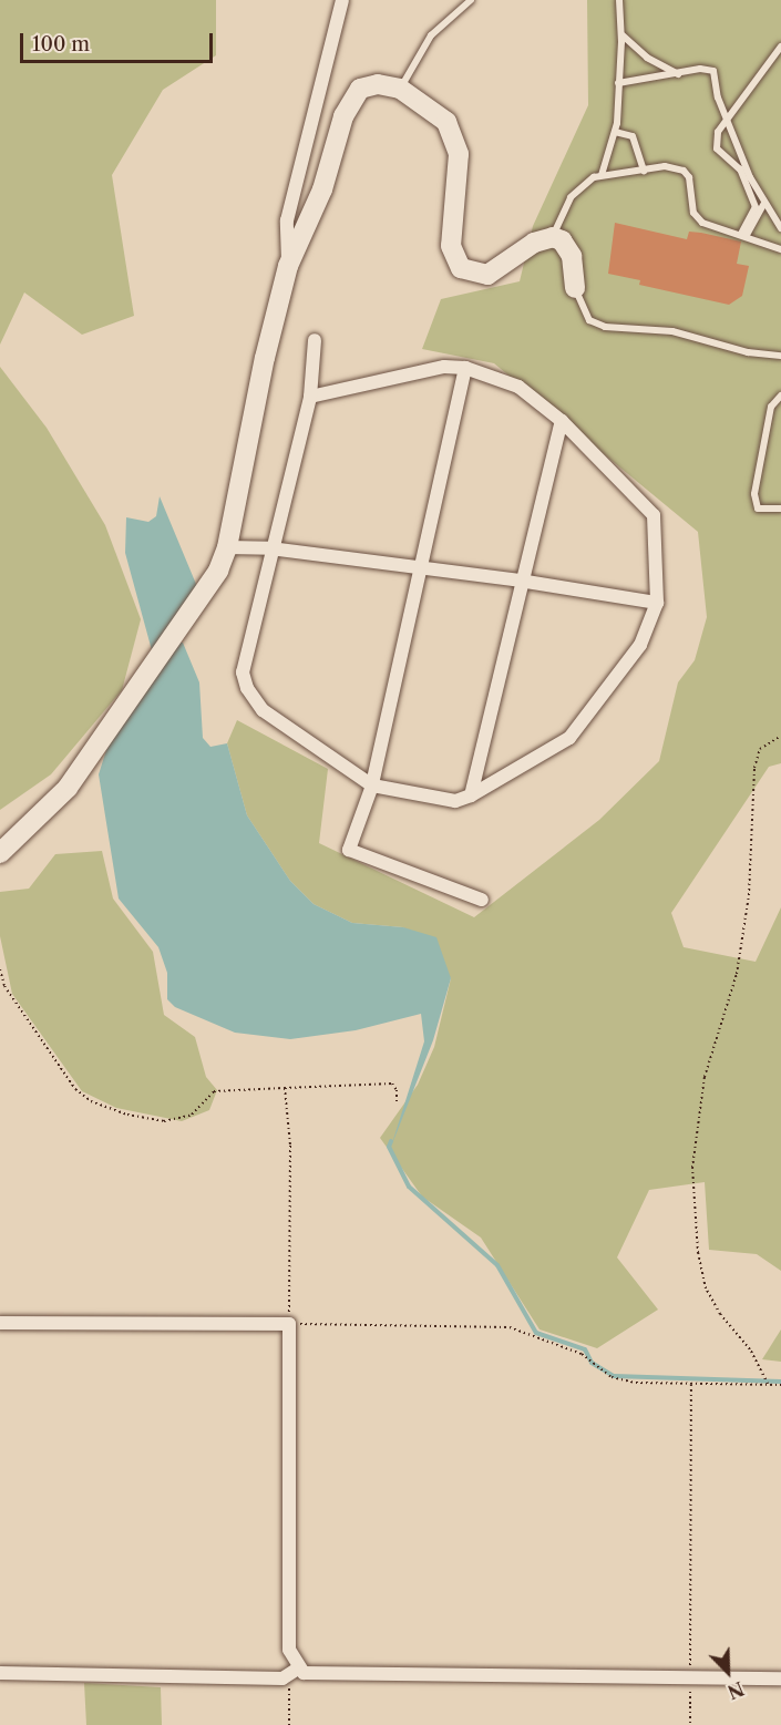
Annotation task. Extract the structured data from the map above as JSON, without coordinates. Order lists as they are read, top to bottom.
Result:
{
  "scale_bar": "100 m",
  "north": "bottom right"
}
